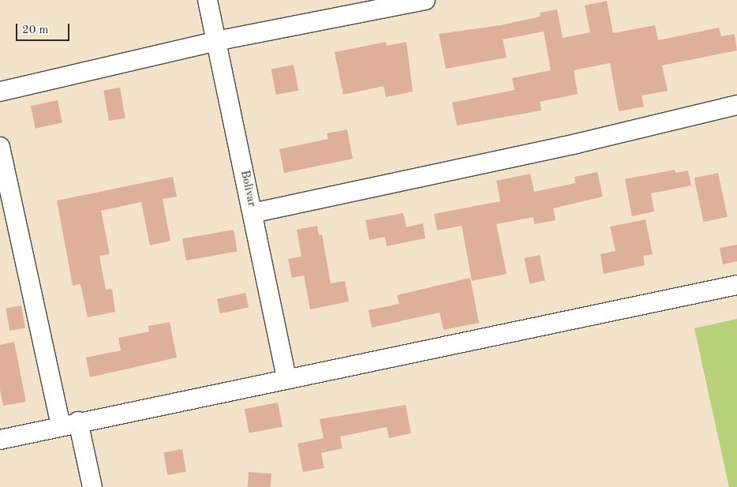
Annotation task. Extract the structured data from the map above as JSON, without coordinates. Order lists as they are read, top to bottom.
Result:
{
  "streets": {
    "street": ["Bolivar"]
  },
  "scale_bar": "20 m"
}
